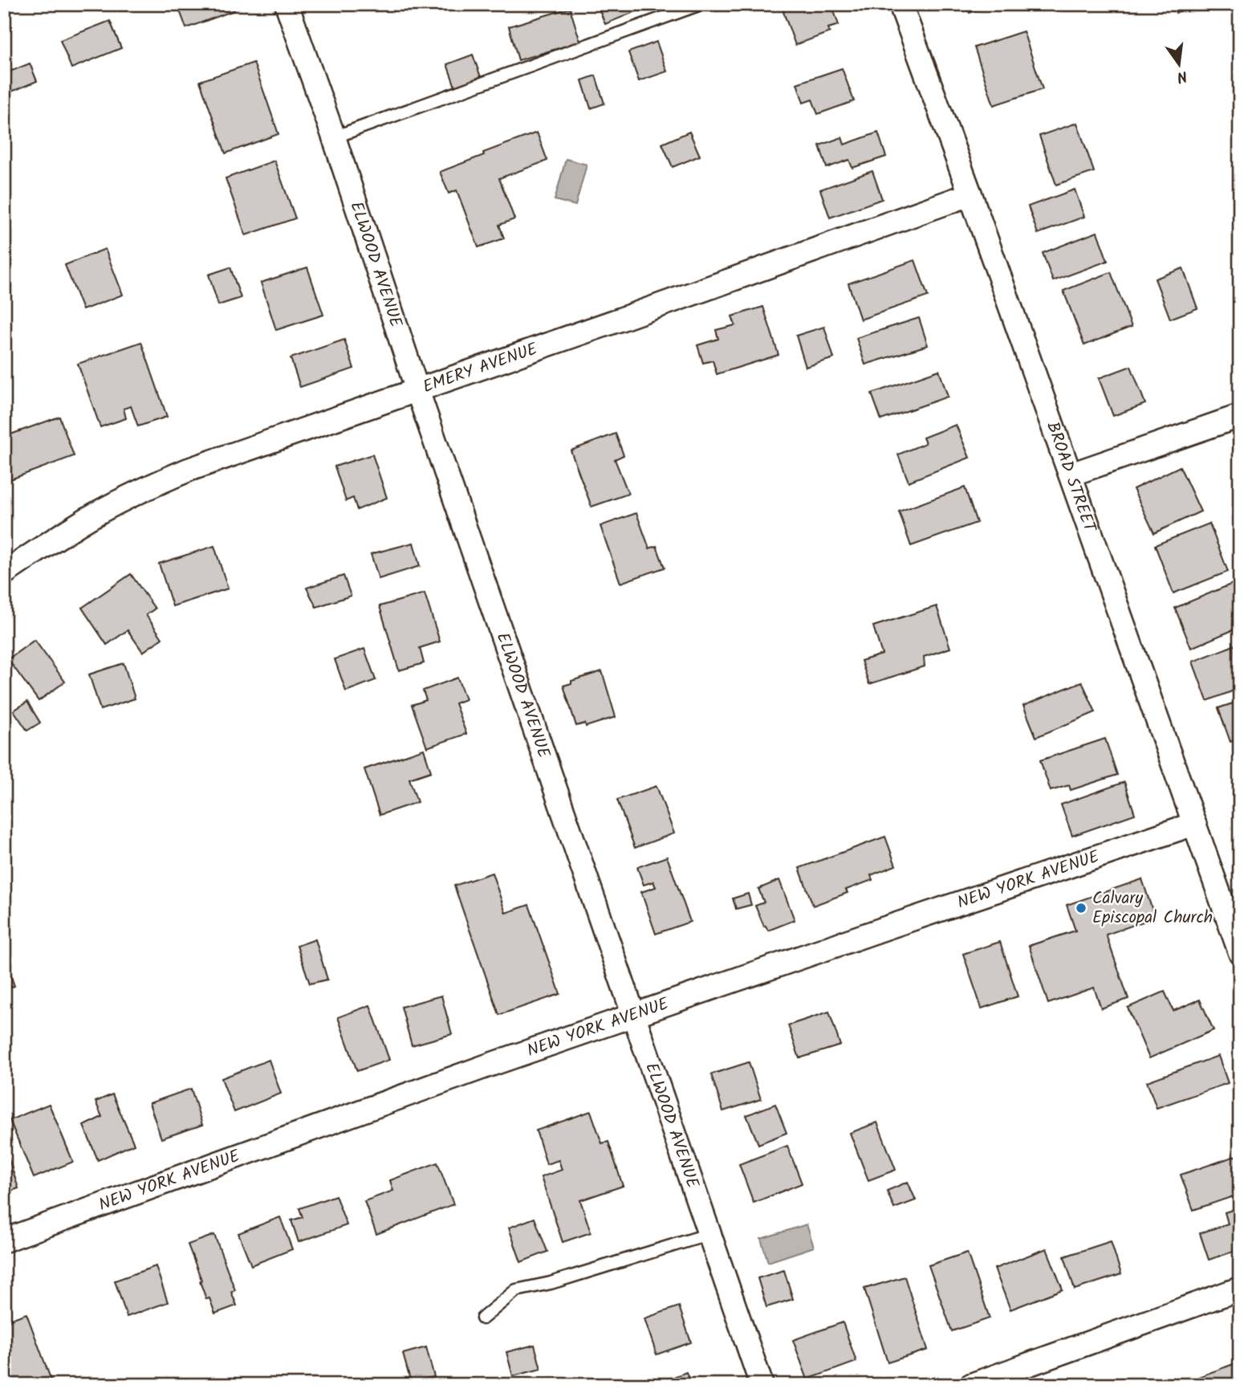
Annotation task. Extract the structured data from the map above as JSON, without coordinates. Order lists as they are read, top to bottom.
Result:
{
  "streets": {
    "street": [
      "ELWOOD AVENUE",
      "EMERY AVENUE",
      "BROAD STREET",
      "NEW YORK AVENUE"
    ]
  },
  "crossings": [
    ["ELWOOD AVENUE", "EMERY AVENUE"],
    ["ELWOOD AVENUE", "NEW YORK AVENUE"],
    ["EMERY AVENUE", "BROAD STREET"],
    ["BROAD STREET", "NEW YORK AVENUE"]
  ],
  "places": ["Calvary Episcopal Church"],
  "north": "bottom"
}
